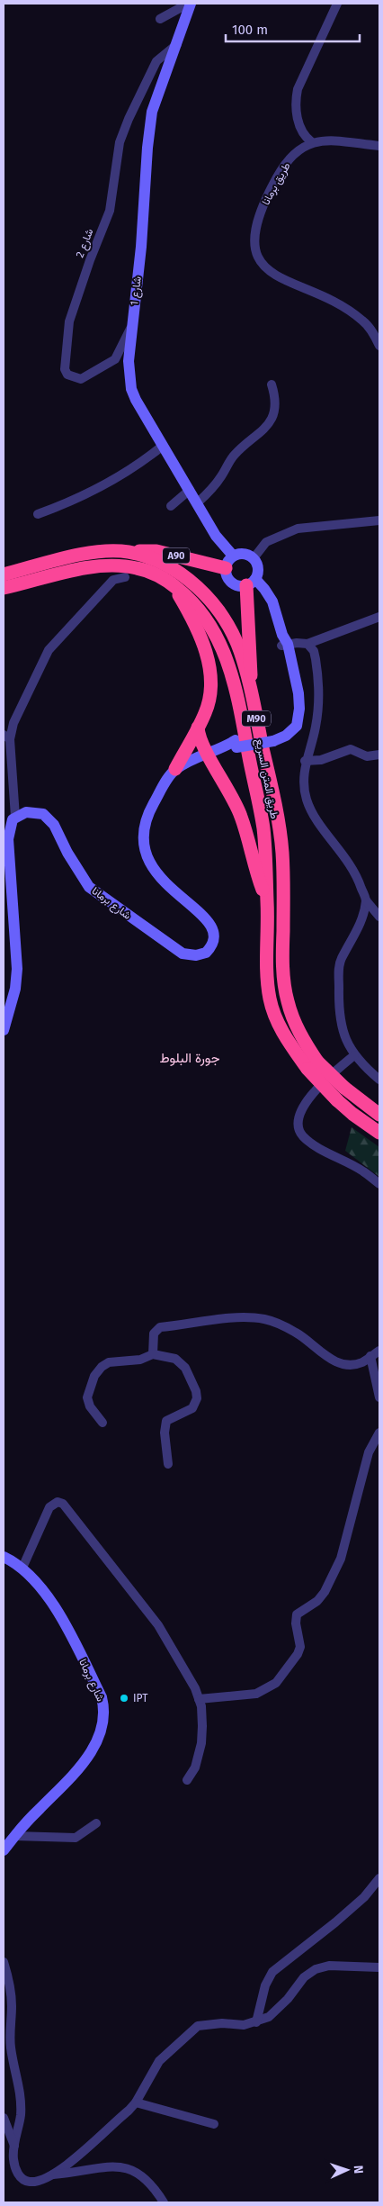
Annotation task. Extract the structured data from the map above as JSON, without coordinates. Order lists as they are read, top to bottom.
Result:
{
  "streets": {
    "highway": ["A90", "M90", "طريق المتن السريع"],
    "street": [
      "طريق برمانا",
      "شارع 2",
      "شارع 1",
      "شارع برمانا"
    ]
  },
  "crossings": [
    ["شارع 2", "شارع 1"],
    ["شارع 1", "A90"],
    ["A90", "طريق المتن السريع"]
  ],
  "districts": ["جورة البلوط"],
  "places": ["IPT"],
  "scale_bar": "100 m",
  "north": "right"
}
